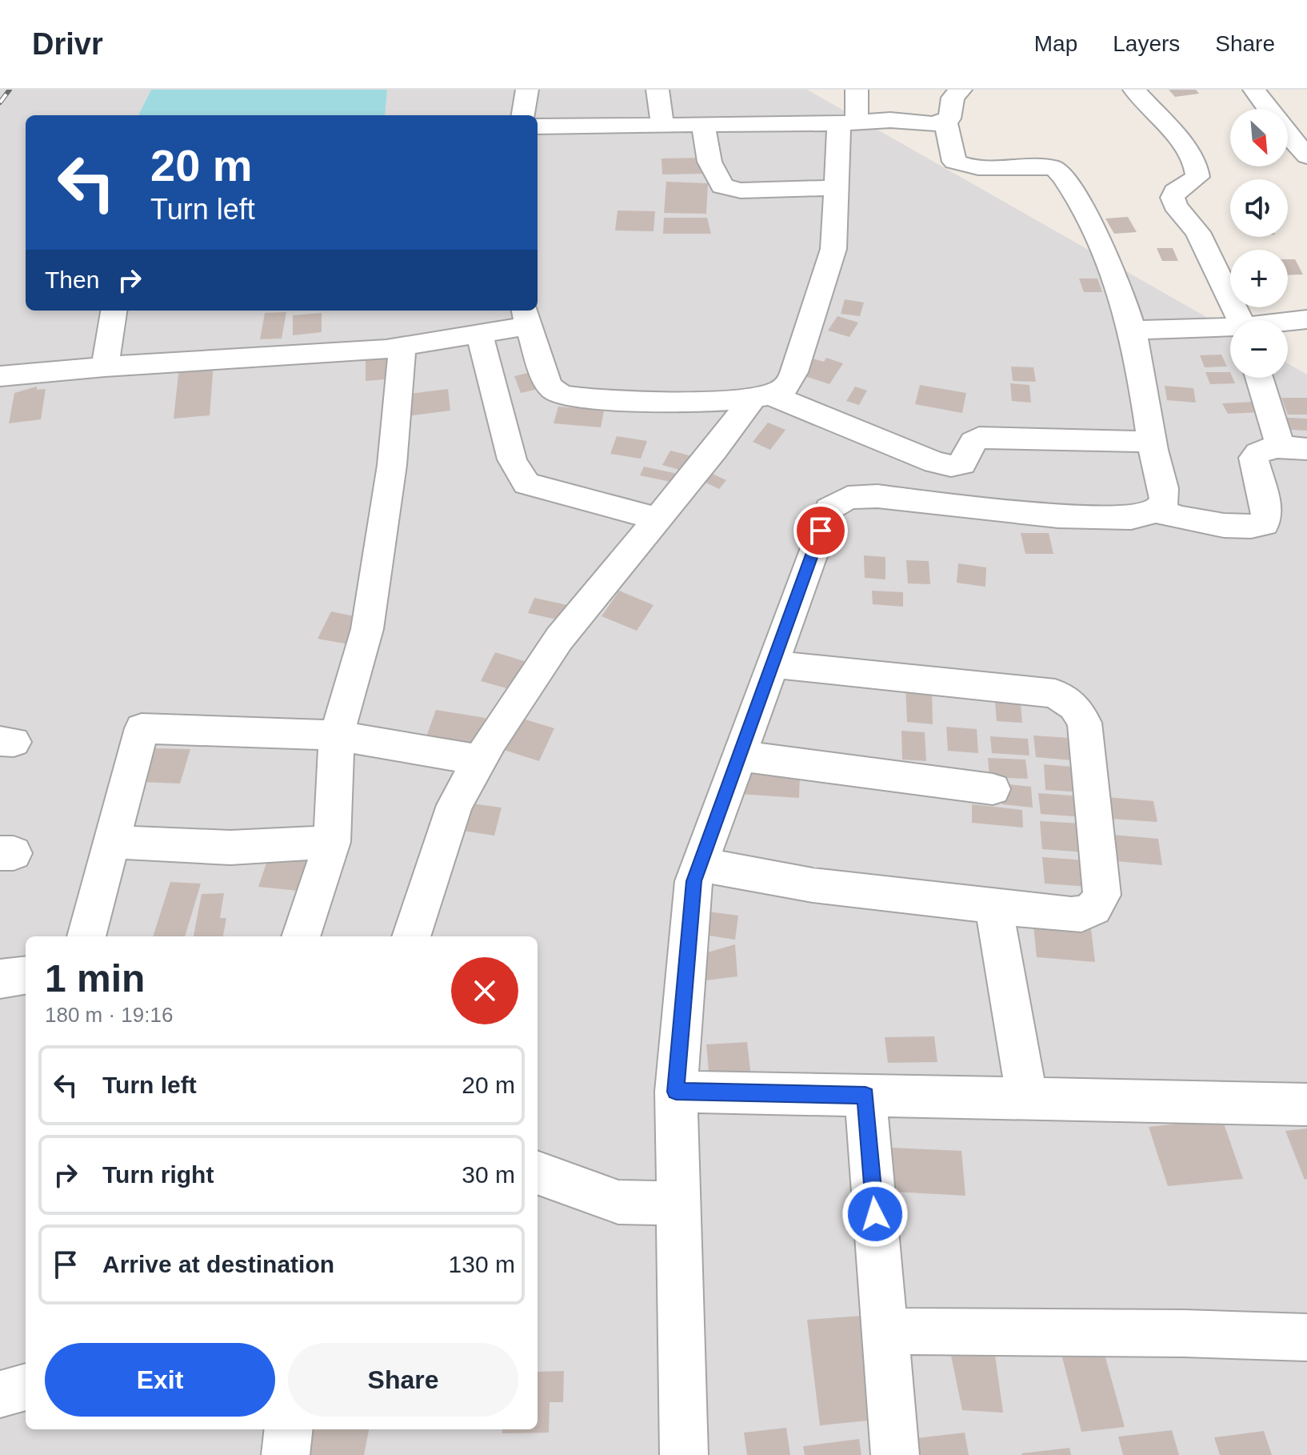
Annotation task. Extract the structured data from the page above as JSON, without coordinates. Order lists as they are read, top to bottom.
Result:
{
  "north": "bottom right",
  "page": {
    "header": "Drivr",
    "nav": ["Map", "Layers", "Share"],
    "map_buttons": ["+", "−"],
    "turn": ["20 m", "Turn left"],
    "then": "Then",
    "heading": ["1 min", "180 m · 19:16"],
    "list": [
      {
        "name": "Turn left",
        "value": "20 m"
      },
      {
        "name": "Turn right",
        "value": "30 m"
      },
      {
        "name": "Arrive at destination",
        "value": "130 m"
      }
    ],
    "buttons": ["Exit", "Share"]
  }
}
